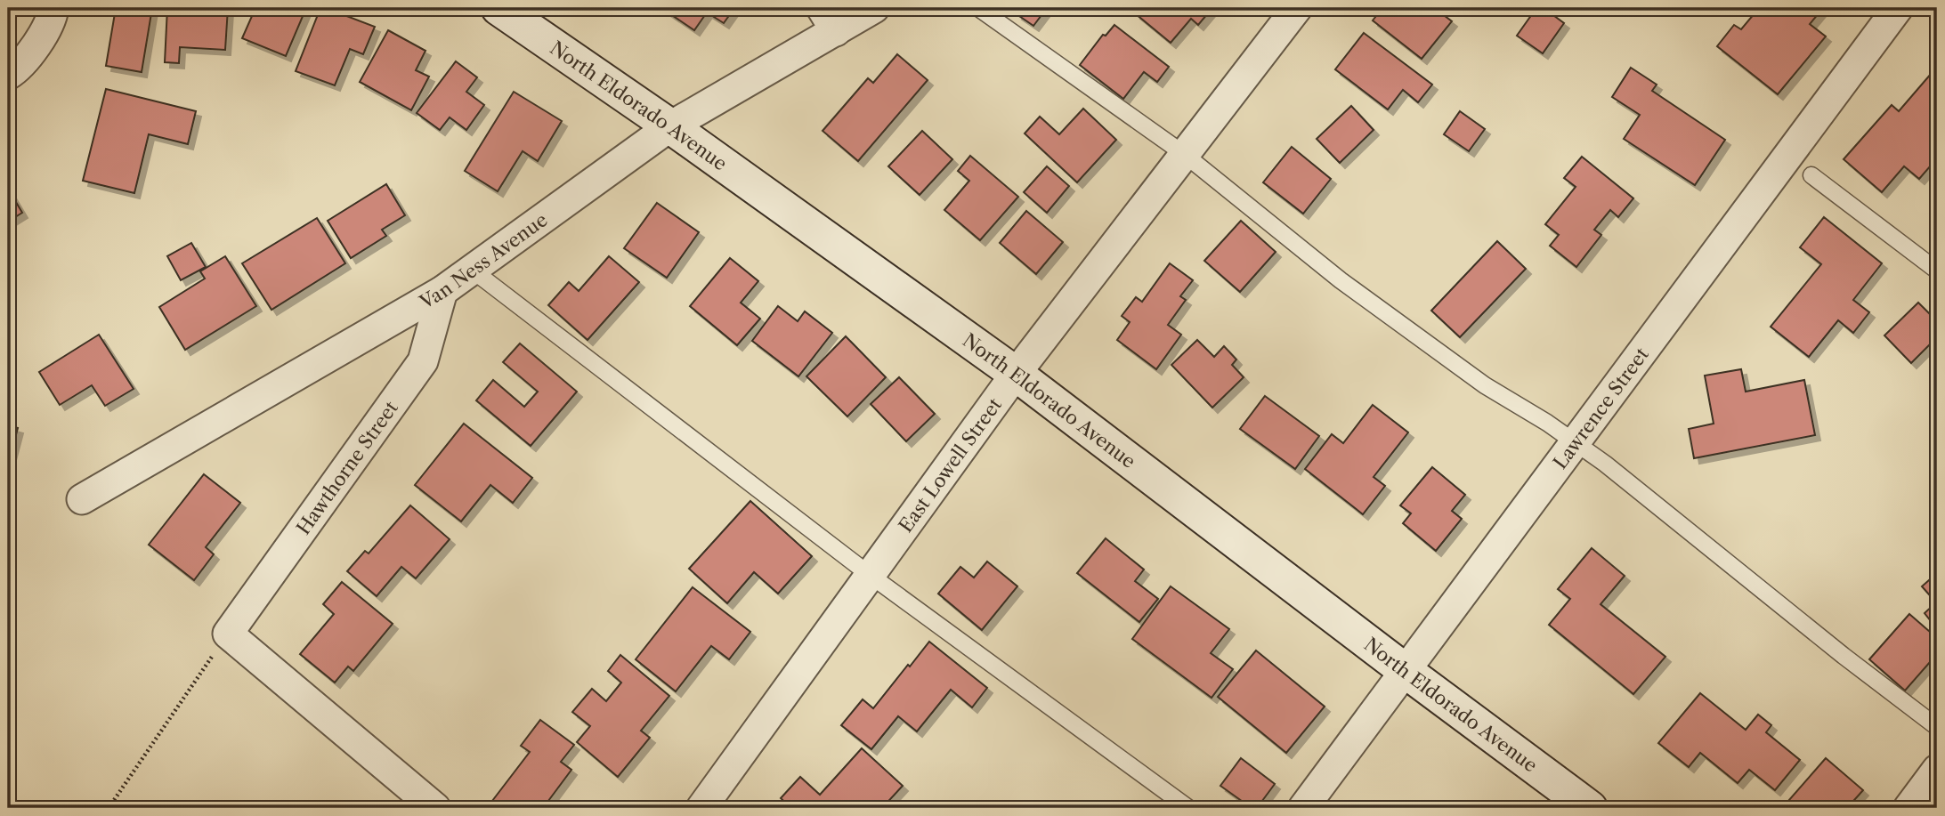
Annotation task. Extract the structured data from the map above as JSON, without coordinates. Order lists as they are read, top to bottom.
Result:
{
  "streets": {
    "street": [
      "North Eldorado Avenue",
      "Van Ness Avenue",
      "Lawrence Street",
      "East Lowell Street",
      "Hawthorne Street"
    ]
  },
  "crossings": [
    ["North Eldorado Avenue", "Van Ness Avenue"],
    ["North Eldorado Avenue", "Lawrence Street"],
    ["North Eldorado Avenue", "East Lowell Street"],
    ["Van Ness Avenue", "Hawthorne Street"]
  ]
}
